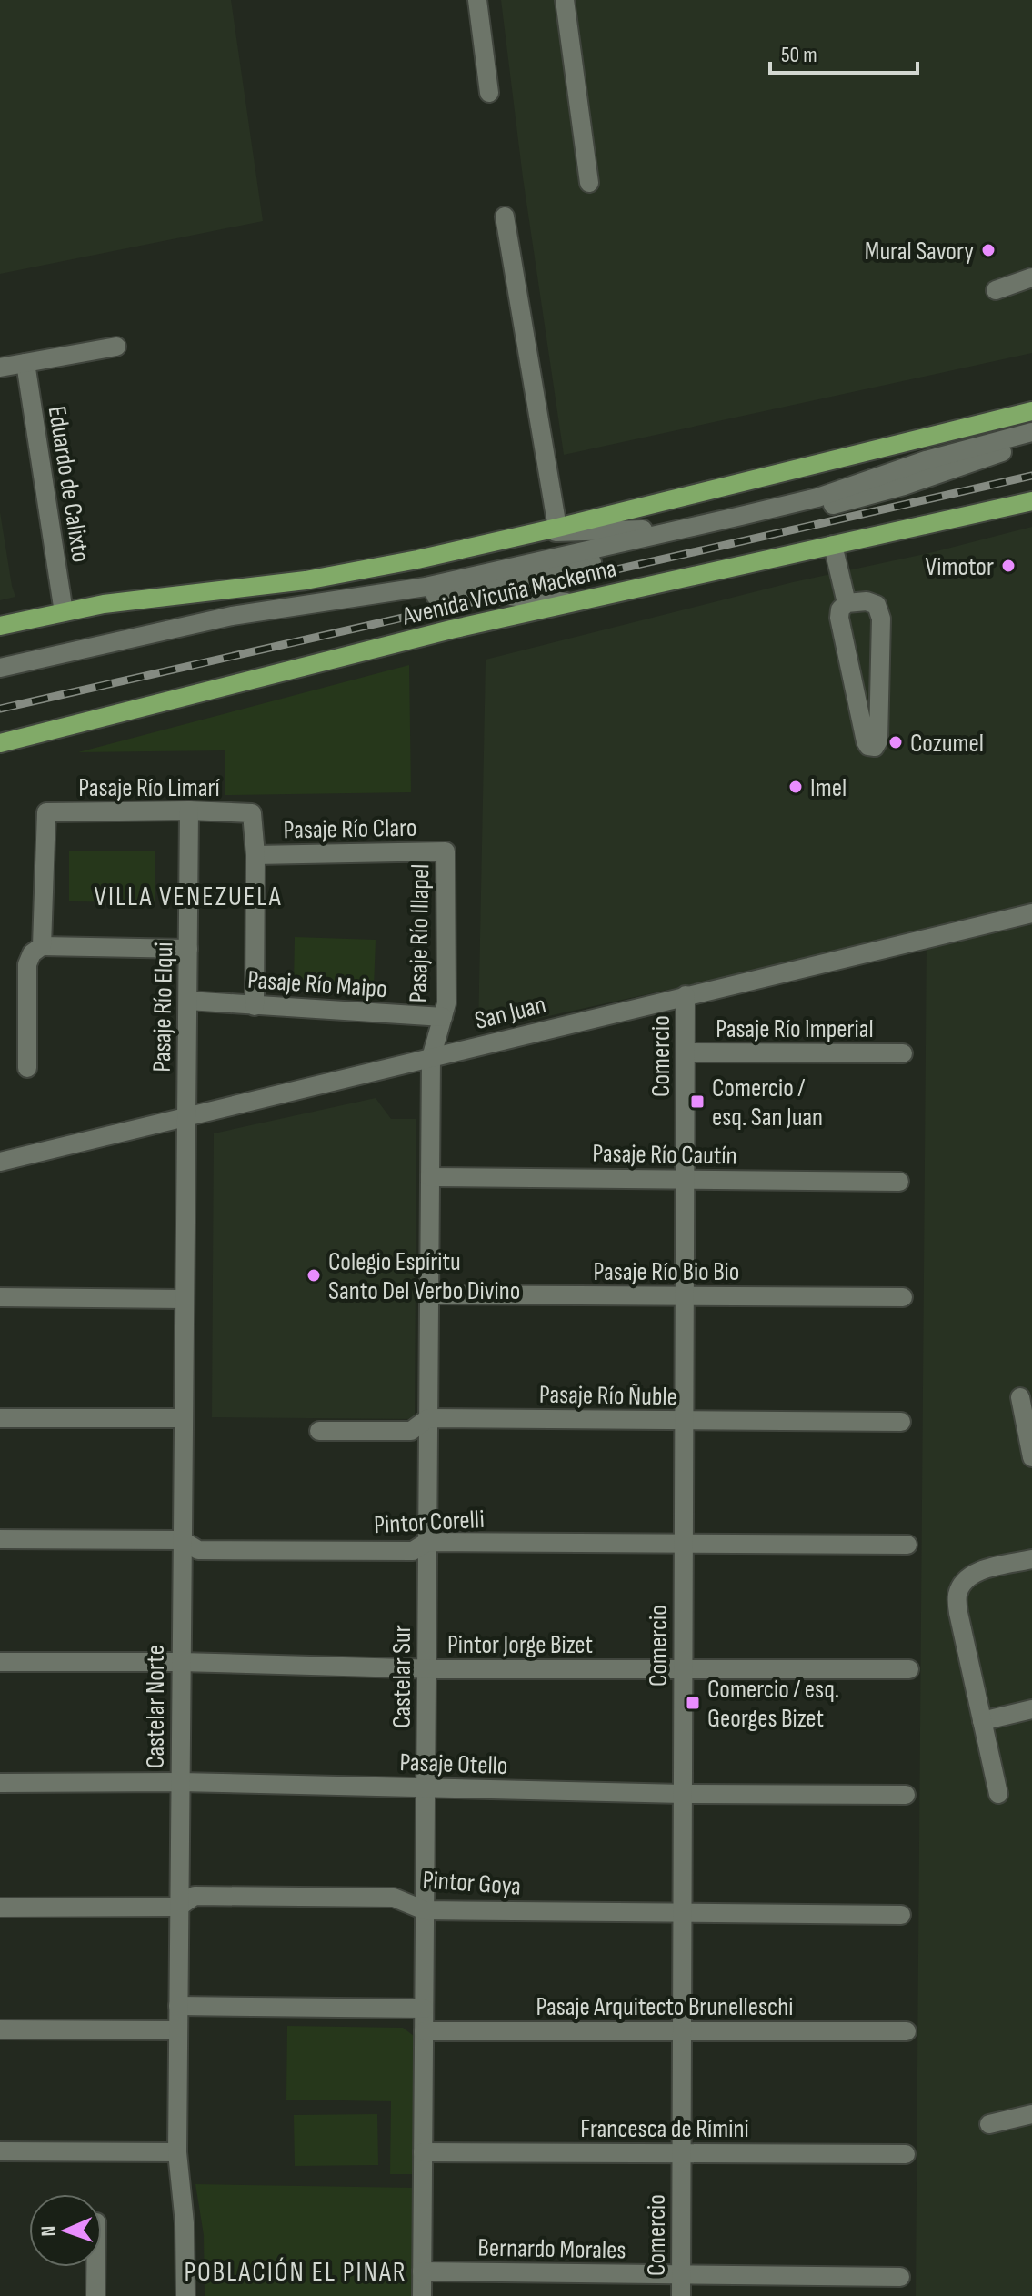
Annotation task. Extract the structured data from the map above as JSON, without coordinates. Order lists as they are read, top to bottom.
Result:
{
  "streets": {
    "main road": ["Avenida Vicuña Mackenna"],
    "street": [
      "Eduardo de Calixto",
      "Pasaje Río Limarí",
      "Pasaje Río Claro",
      "Pasaje Río Illapel",
      "Pasaje Río Maipo",
      "Pasaje Río Elqui",
      "San Juan",
      "Pasaje Río Imperial",
      "Comercio",
      "Pasaje Río Cautín",
      "Pasaje Río Bio Bio",
      "Pasaje Río Ñuble",
      "Pintor Corelli",
      "Pintor Jorge Bizet",
      "Castelar Sur",
      "Castelar Norte",
      "Pasaje Otello",
      "Pintor Goya",
      "Pasaje Arquitecto Brunelleschi",
      "Francesca de Rímini",
      "Bernardo Morales"
    ]
  },
  "crossings": [
    ["Eduardo de Calixto", "Avenida Vicuña Mackenna"],
    ["Pasaje Río Limarí", "Pasaje Río Claro"],
    ["Pasaje Río Limarí", "Pasaje Río Elqui"],
    ["Pasaje Río Claro", "Pasaje Río Illapel"],
    ["Pasaje Río Illapel", "Pasaje Río Maipo"],
    ["Pasaje Río Illapel", "San Juan"],
    ["Pasaje Río Illapel", "Castelar Sur"],
    ["Pasaje Río Maipo", "Pasaje Río Elqui"],
    ["Pasaje Río Elqui", "San Juan"],
    ["Pasaje Río Elqui", "Castelar Norte"],
    ["San Juan", "Comercio"],
    ["San Juan", "Castelar Sur"],
    ["San Juan", "Castelar Norte"],
    ["Pasaje Río Imperial", "Comercio"],
    ["Comercio", "Pasaje Río Cautín"],
    ["Comercio", "Pasaje Río Bio Bio"],
    ["Comercio", "Pasaje Río Ñuble"],
    ["Comercio", "Pintor Corelli"],
    ["Comercio", "Pintor Jorge Bizet"],
    ["Comercio", "Pasaje Otello"],
    ["Comercio", "Pintor Goya"],
    ["Comercio", "Pasaje Arquitecto Brunelleschi"],
    ["Comercio", "Francesca de Rímini"],
    ["Comercio", "Bernardo Morales"],
    ["Pasaje Río Cautín", "Castelar Sur"],
    ["Pasaje Río Bio Bio", "Castelar Sur"],
    ["Pasaje Río Ñuble", "Castelar Sur"],
    ["Pintor Corelli", "Castelar Sur"],
    ["Pintor Corelli", "Castelar Norte"],
    ["Pintor Jorge Bizet", "Castelar Sur"],
    ["Pintor Jorge Bizet", "Castelar Norte"],
    ["Castelar Sur", "Pasaje Otello"],
    ["Castelar Sur", "Pintor Goya"],
    ["Castelar Sur", "Pasaje Arquitecto Brunelleschi"],
    ["Castelar Sur", "Francesca de Rímini"],
    ["Castelar Sur", "Bernardo Morales"],
    ["Castelar Norte", "Pasaje Otello"],
    ["Castelar Norte", "Pintor Goya"]
  ],
  "districts": ["VILLA VENEZUELA", "POBLACIÓN EL PINAR"],
  "places": {
    "other": [
      "Mural Savory",
      "Vimotor",
      "Cozumel",
      "Imel",
      "Colegio Espíritu Santo Del Verbo Divino"
    ],
    "transit": ["Comercio / esq. San Juan", "Comercio / esq. Georges Bizet"]
  },
  "scale_bar": "50 m",
  "north": "left"
}
